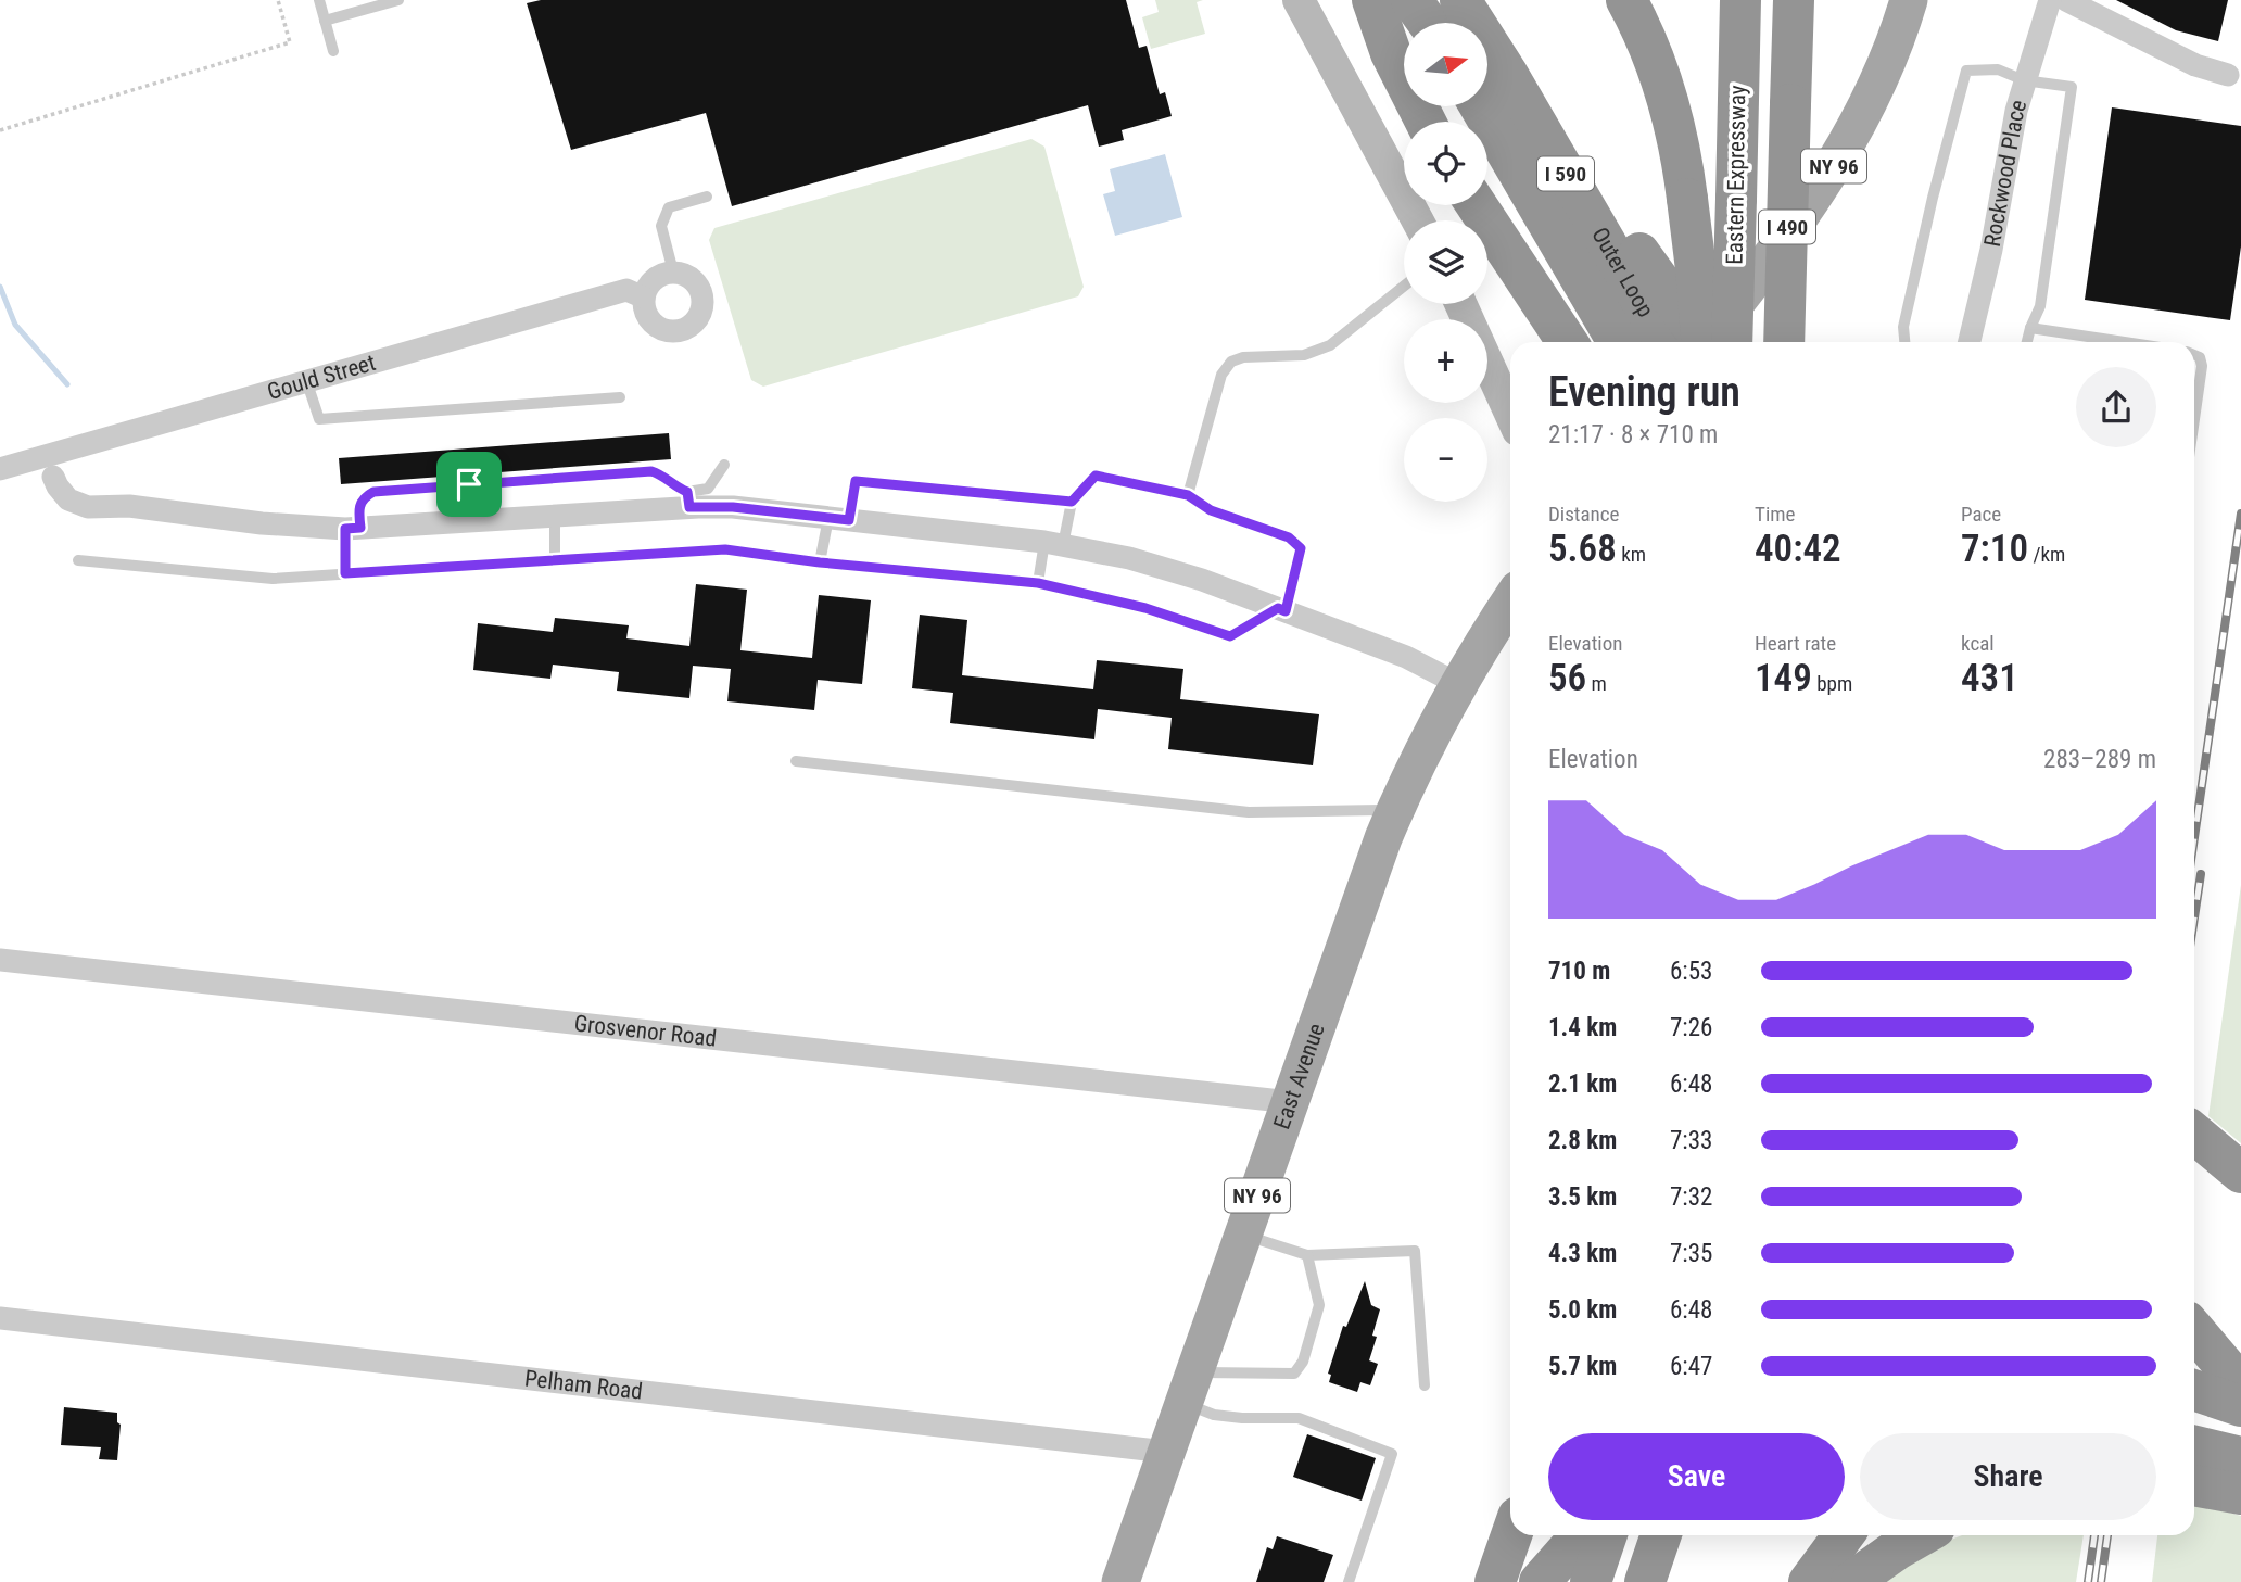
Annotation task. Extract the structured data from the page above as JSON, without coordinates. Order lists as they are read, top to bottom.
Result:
{
  "streets": {
    "highway": [
      "I 590",
      "Eastern Expressway",
      "I 490",
      "Outer Loop"
    ],
    "main road": ["NY 96", "East Avenue"],
    "street": [
      "Rockwood Place",
      "Gould Street",
      "Grosvenor Road",
      "Pelham Road"
    ]
  },
  "crossings": [
    ["NY 96", "Eastern Expressway"],
    ["Grosvenor Road", "East Avenue"],
    ["East Avenue", "Pelham Road"]
  ],
  "north": "right",
  "page": {
    "map_buttons": ["+", "−"],
    "heading": ["Evening run", "21:17 · 8 × 710 m"],
    "stats": [
      ["Distance", "5.68 km"],
      ["Time", "40:42"],
      ["Pace", "7:10 /km"],
      ["Elevation", "56 m"],
      ["Heart rate", "149 bpm"],
      ["kcal", "431"]
    ],
    "chart": ["Elevation", "283–289 m"],
    "list": [
      {
        "name": "710 m",
        "note": "6:53"
      },
      {
        "name": "1.4 km",
        "note": "7:26"
      },
      {
        "name": "2.1 km",
        "note": "6:48"
      },
      {
        "name": "2.8 km",
        "note": "7:33"
      },
      {
        "name": "3.5 km",
        "note": "7:32"
      },
      {
        "name": "4.3 km",
        "note": "7:35"
      },
      {
        "name": "5.0 km",
        "note": "6:48"
      },
      {
        "name": "5.7 km",
        "note": "6:47"
      }
    ],
    "buttons": ["Save", "Share"]
  }
}
